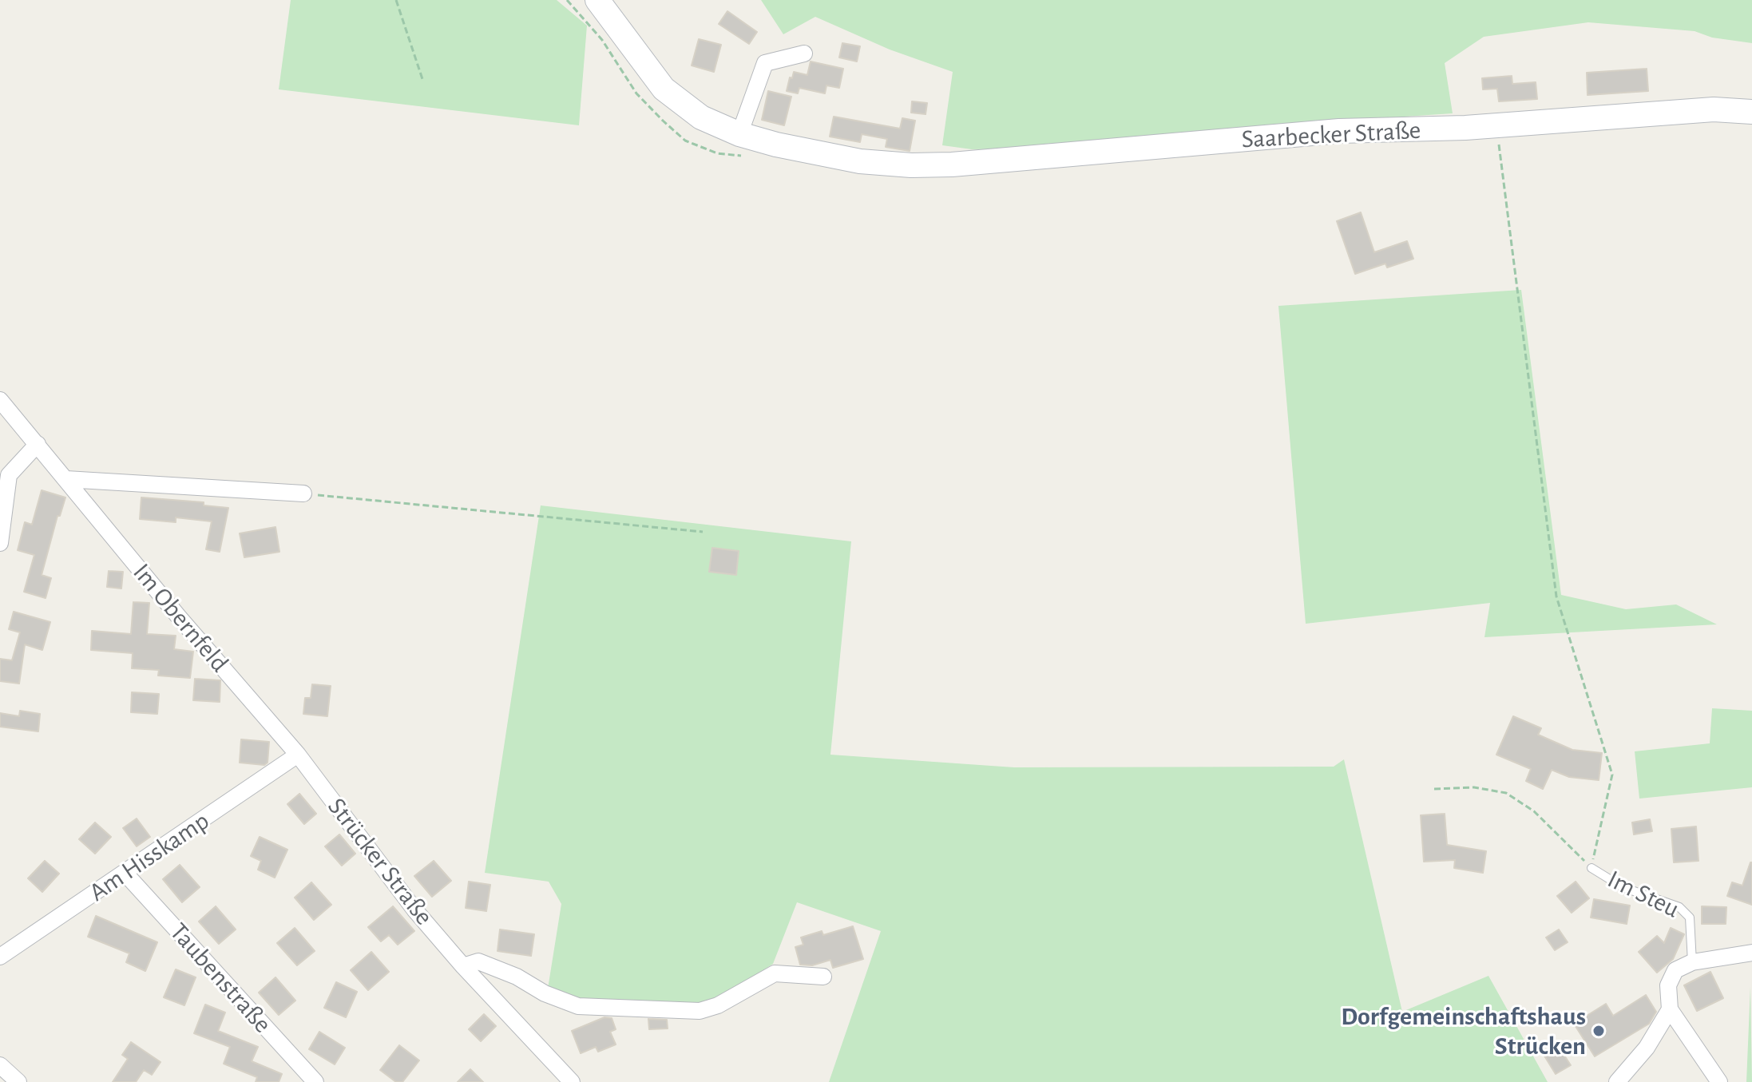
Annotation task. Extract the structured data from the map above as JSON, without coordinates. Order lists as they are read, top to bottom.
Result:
{
  "streets": {
    "main road": ["Saarbecker Straße"],
    "street": [
      "Im Obernfeld",
      "Am Hisskamp",
      "Strücker Straße",
      "Taubenstraße"
    ],
    "lane": ["Im Steu"]
  },
  "crossings": [
    ["Im Obernfeld", "Am Hisskamp"],
    ["Im Obernfeld", "Strücker Straße"],
    ["Am Hisskamp", "Strücker Straße"],
    ["Am Hisskamp", "Taubenstraße"]
  ],
  "places": ["Dorfgemeinschaftshaus Strücken"]
}
